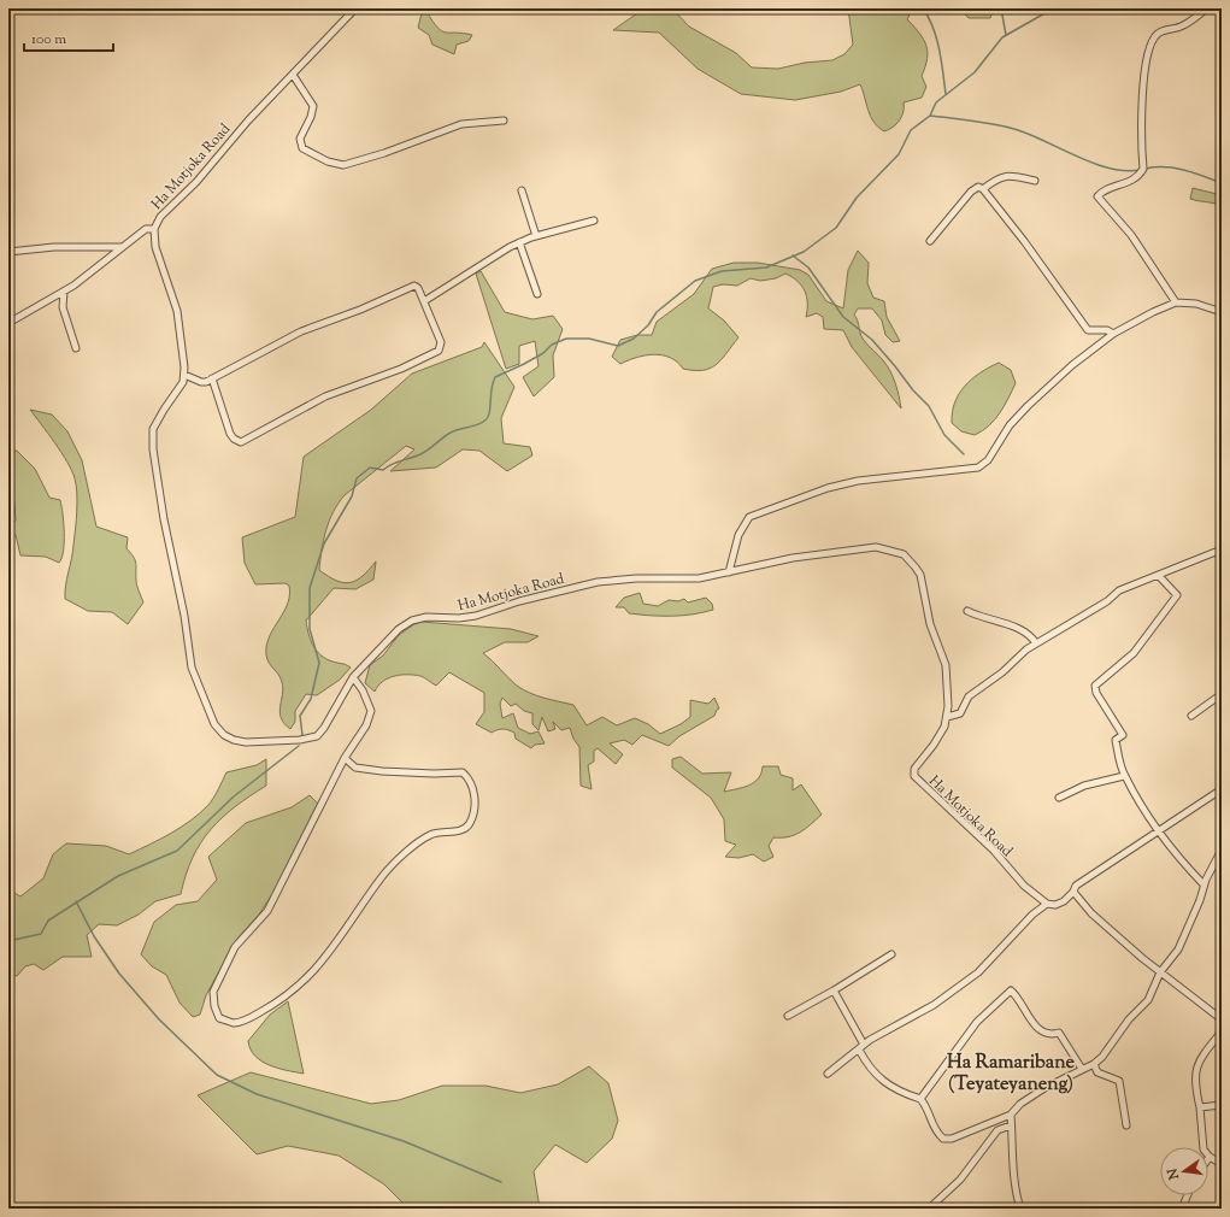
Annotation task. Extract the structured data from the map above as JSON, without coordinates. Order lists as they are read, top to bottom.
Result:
{
  "streets": {
    "street": ["Ha Motjoka Road"]
  },
  "districts": ["Ha Ramaribane (Teyateyaneng)"],
  "scale_bar": "100 m",
  "north": "left"
}
